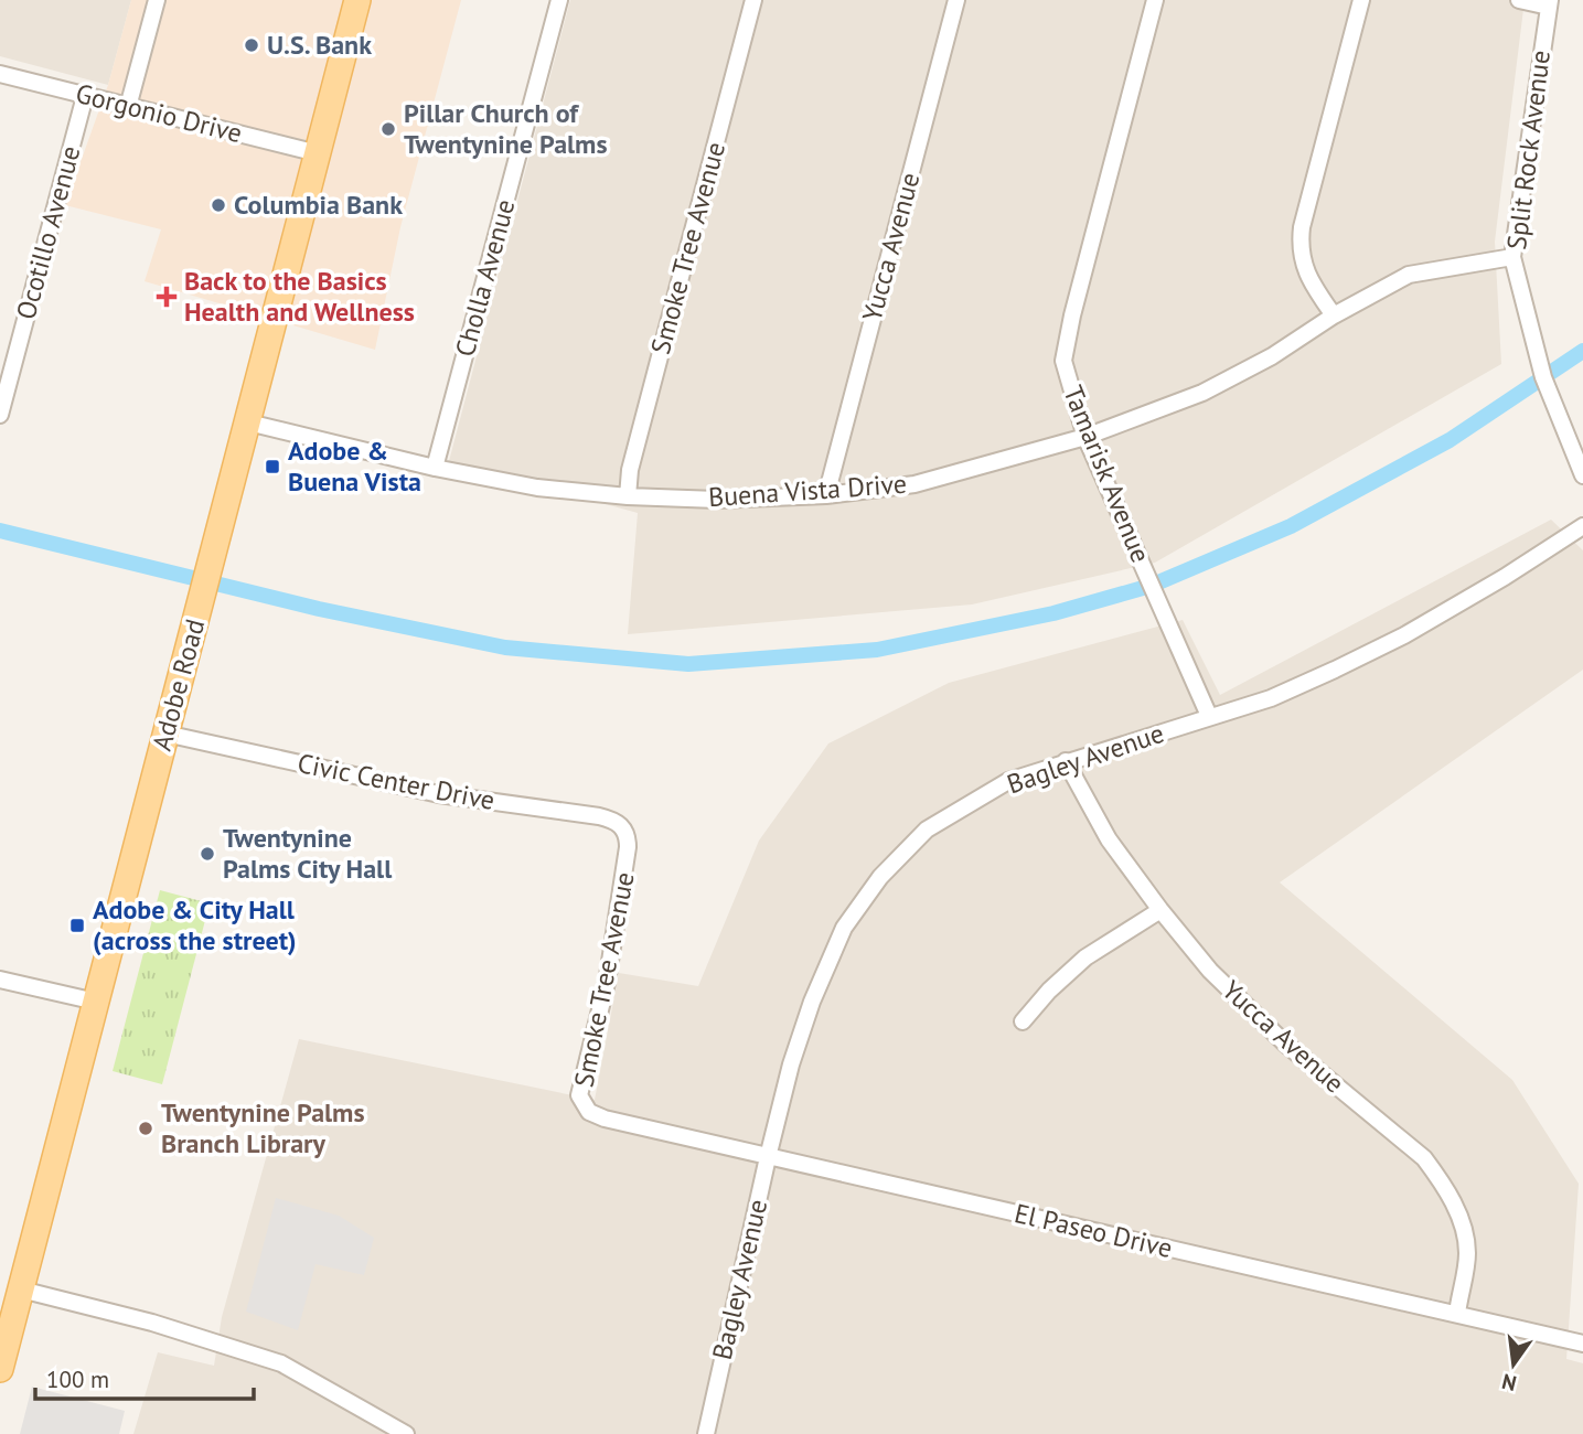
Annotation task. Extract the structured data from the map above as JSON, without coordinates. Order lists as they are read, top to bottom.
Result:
{
  "streets": {
    "main road": ["Adobe Road"],
    "street": [
      "Gorgonio Drive",
      "Split Rock Avenue",
      "Ocotillo Avenue",
      "Yucca Avenue",
      "Smoke Tree Avenue",
      "Cholla Avenue",
      "Tamarisk Avenue",
      "Buena Vista Drive",
      "Bagley Avenue",
      "Civic Center Drive",
      "El Paseo Drive"
    ]
  },
  "crossings": [
    ["Gorgonio Drive", "Ocotillo Avenue"],
    ["Gorgonio Drive", "Adobe Road"],
    ["Split Rock Avenue", "Buena Vista Drive"],
    ["Yucca Avenue", "Buena Vista Drive"],
    ["Yucca Avenue", "Bagley Avenue"],
    ["Yucca Avenue", "El Paseo Drive"],
    ["Smoke Tree Avenue", "Buena Vista Drive"],
    ["Smoke Tree Avenue", "Civic Center Drive"],
    ["Smoke Tree Avenue", "El Paseo Drive"],
    ["Cholla Avenue", "Buena Vista Drive"],
    ["Tamarisk Avenue", "Buena Vista Drive"],
    ["Tamarisk Avenue", "Bagley Avenue"],
    ["Buena Vista Drive", "Adobe Road"],
    ["Adobe Road", "Civic Center Drive"],
    ["Bagley Avenue", "El Paseo Drive"]
  ],
  "places": {
    "other": [
      "U.S. Bank",
      "Pillar Church of Twentynine Palms",
      "Columbia Bank",
      "Twentynine Palms City Hall",
      "Twentynine Palms Branch Library"
    ],
    "health": ["Back to the Basics Health and Wellness"],
    "transit": ["Adobe & Buena Vista", "Adobe & City Hall (across the street)"]
  },
  "scale_bar": "100 m",
  "north": "bottom"
}
